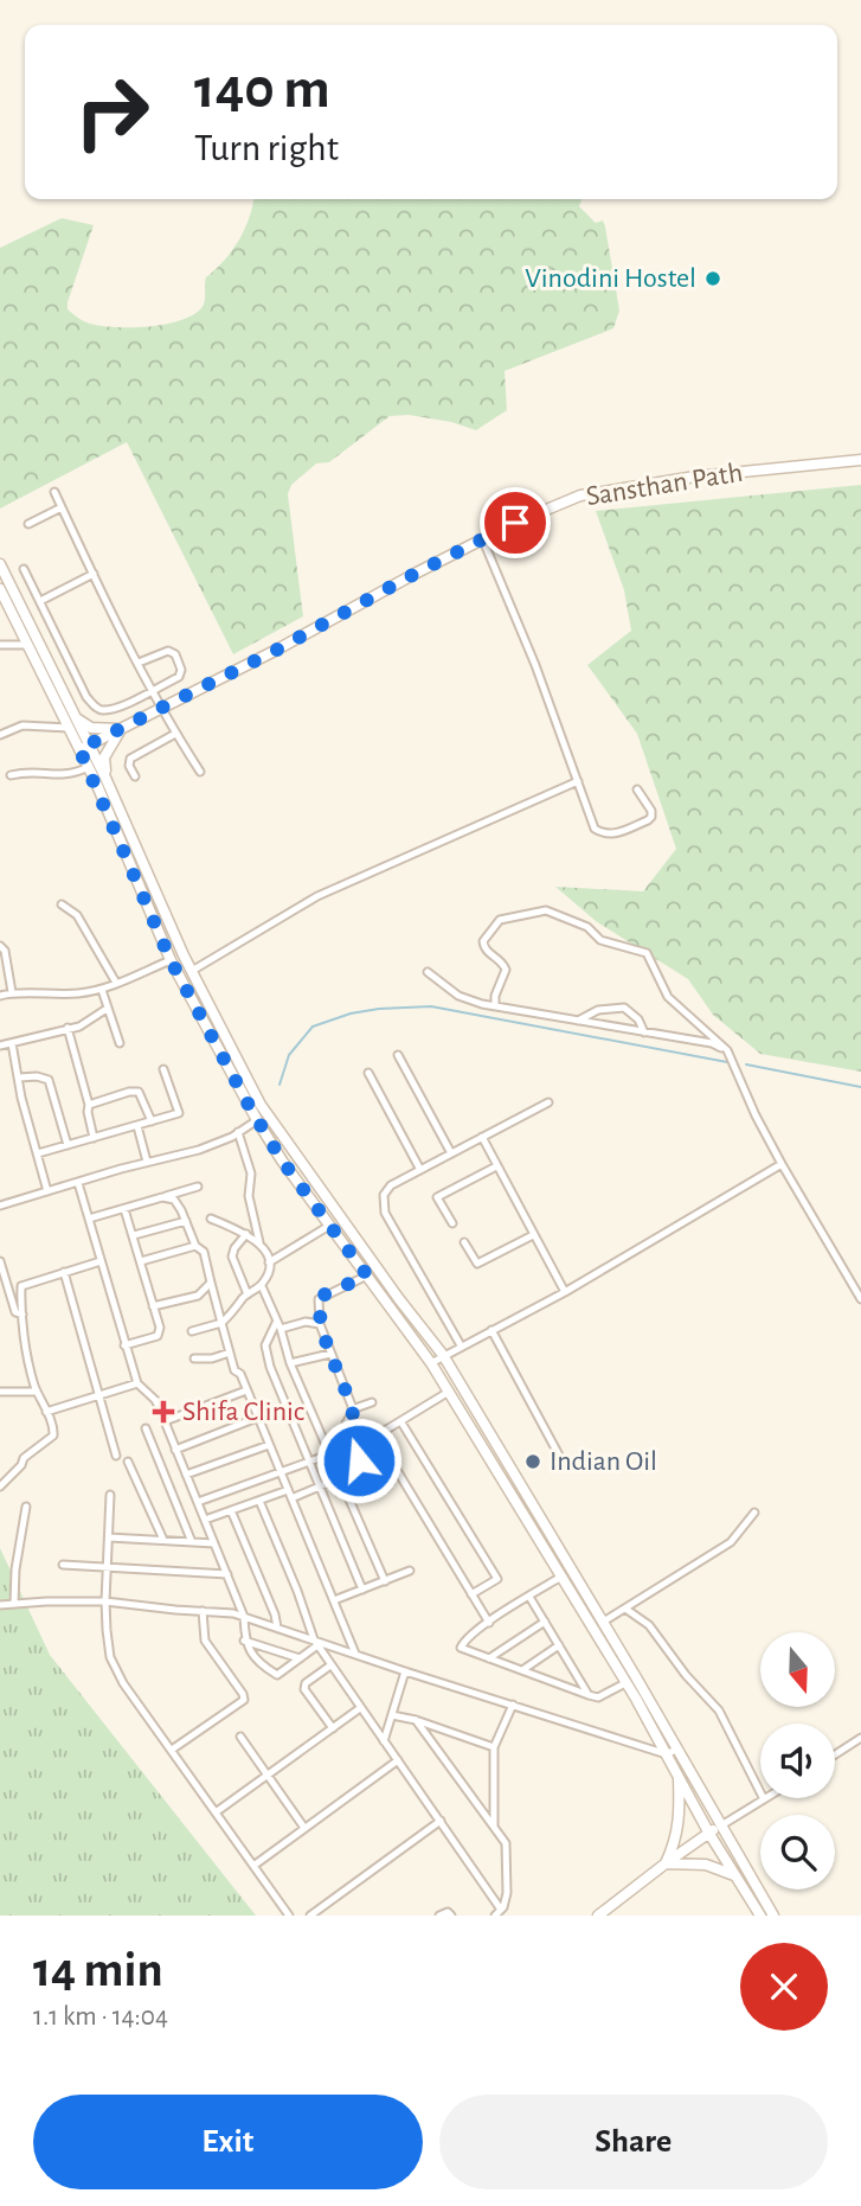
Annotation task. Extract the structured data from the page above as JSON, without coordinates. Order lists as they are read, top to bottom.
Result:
{
  "streets": {
    "main road": ["Sansthan Path"]
  },
  "places": {
    "other": ["Vinodini Hostel", "Indian Oil"],
    "health": ["Shifa Clinic"]
  },
  "north": "bottom",
  "page": {
    "turn": ["140 m", "Turn right"],
    "heading": ["14 min", "1.1 km · 14:04"],
    "buttons": ["Exit", "Share"]
  }
}
